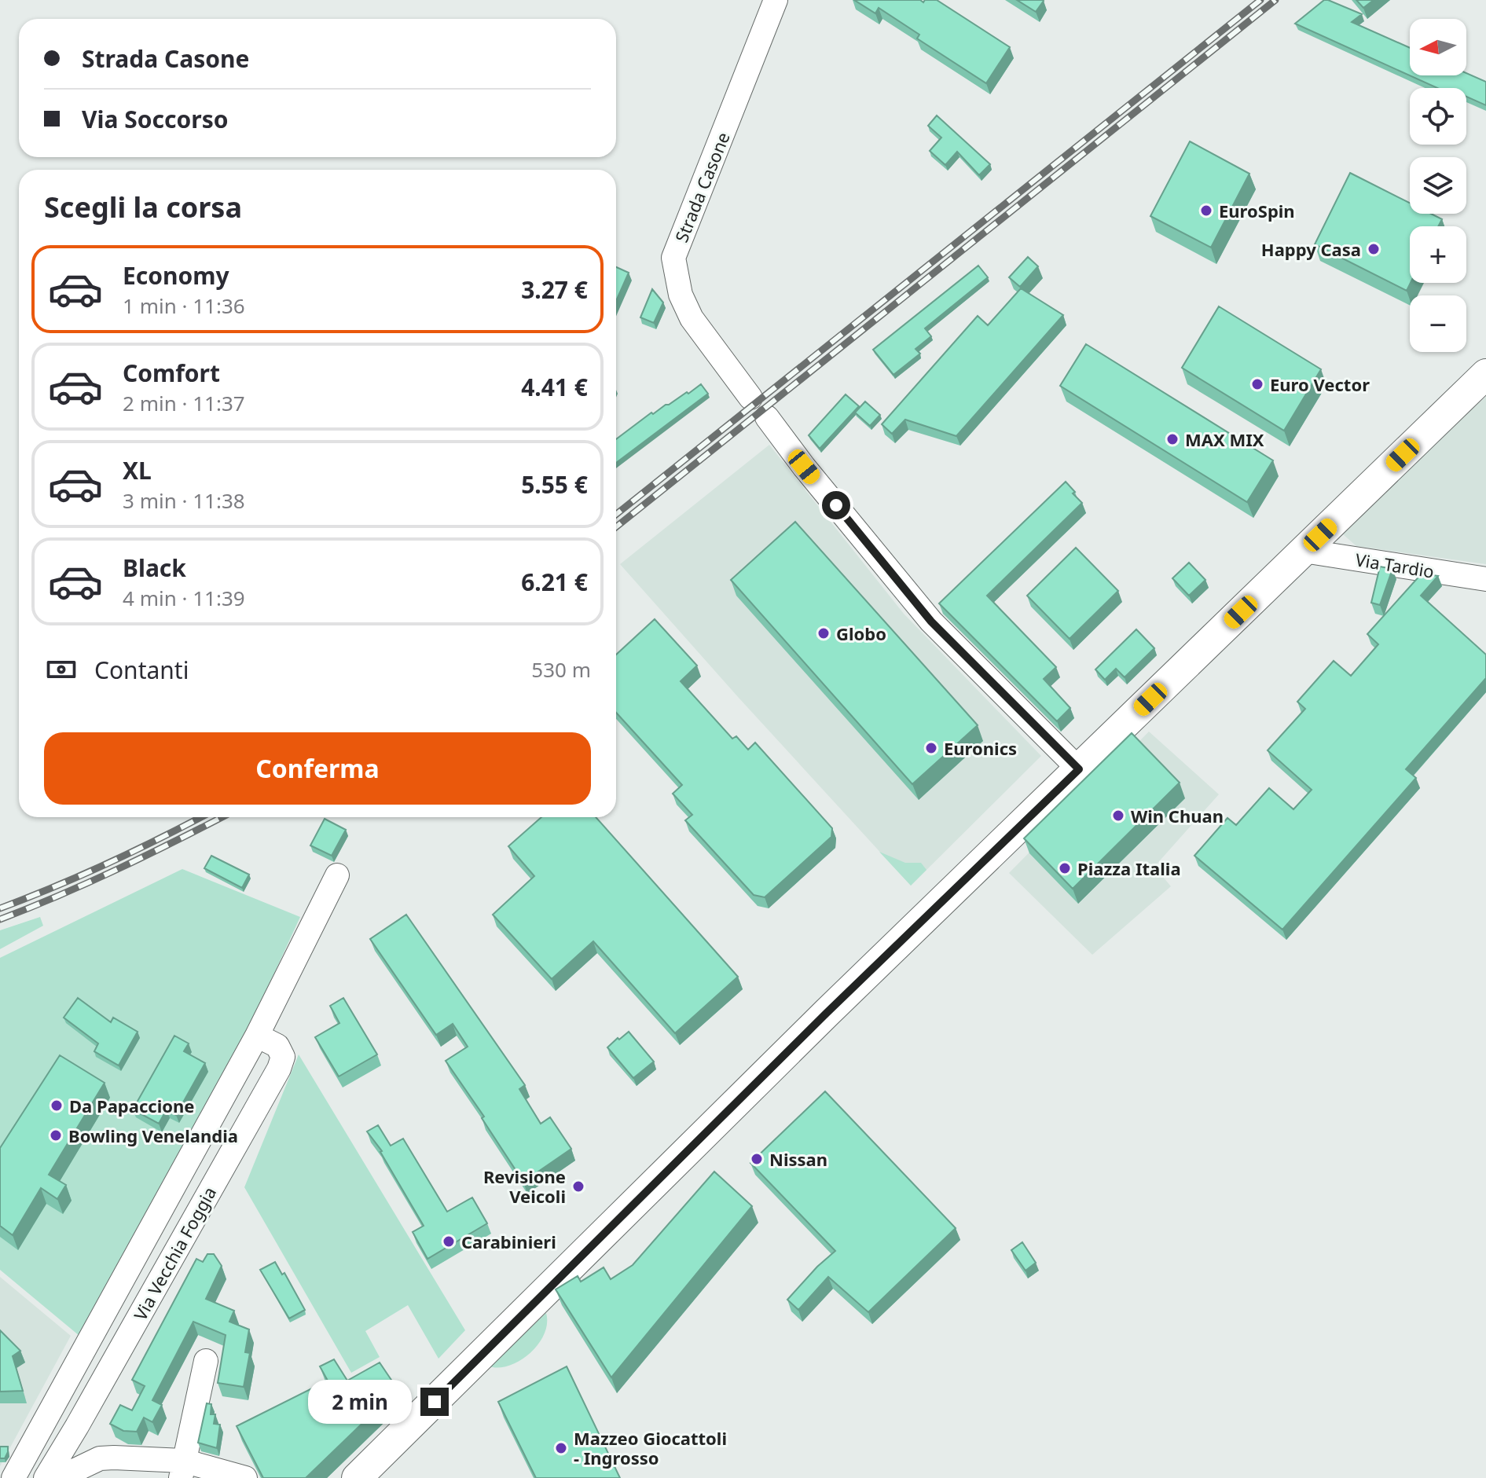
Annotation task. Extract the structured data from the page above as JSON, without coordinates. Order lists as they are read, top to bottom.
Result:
{
  "streets": {
    "street": ["Strada Casone", "Via Tardio", "Via Vecchia Foggia"]
  },
  "places": [
    "EuroSpin",
    "Happy Casa",
    "Euro Vector",
    "MAX MIX",
    "Globo",
    "Euronics",
    "Win Chuan",
    "Piazza Italia",
    "Da Papaccione",
    "Bowling Venelandia",
    "Nissan",
    "Revisione Veicoli",
    "Carabinieri",
    "Mazzeo Giocattoli - Ingrosso"
  ],
  "north": "left",
  "page": {
    "map_buttons": ["+", "−"],
    "banner": ["Strada Casone", "Via Soccorso"],
    "heading": "Scegli la corsa",
    "list": [
      {
        "name": "Economy",
        "note": "1 min · 11:36",
        "value": "3.27 €"
      },
      {
        "name": "Comfort",
        "note": "2 min · 11:37",
        "value": "4.41 €"
      },
      {
        "name": "XL",
        "note": "3 min · 11:38",
        "value": "5.55 €"
      },
      {
        "name": "Black",
        "note": "4 min · 11:39",
        "value": "6.21 €"
      }
    ],
    "pay": ["Contanti", "530 m"],
    "buttons": "Conferma",
    "bubble": "2 min"
  }
}
